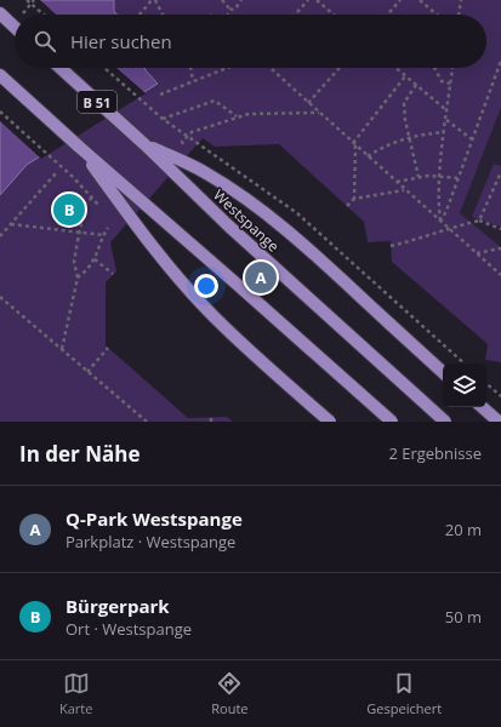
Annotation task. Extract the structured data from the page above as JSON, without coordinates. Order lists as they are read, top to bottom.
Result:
{
  "streets": {
    "main road": ["B 51", "Westspange"]
  },
  "page": {
    "search": "Hier suchen",
    "pins": ["B", "A"],
    "heading": ["In der Nähe", "2 Ergebnisse"],
    "list": [
      {
        "mark": "A",
        "name": "Q-Park Westspange",
        "note": "Parkplatz · Westspange",
        "value": "20 m"
      },
      {
        "mark": "B",
        "name": "Bürgerpark",
        "note": "Ort · Westspange",
        "value": "50 m"
      }
    ],
    "nav": ["Karte", "Route", "Gespeichert"]
  }
}
